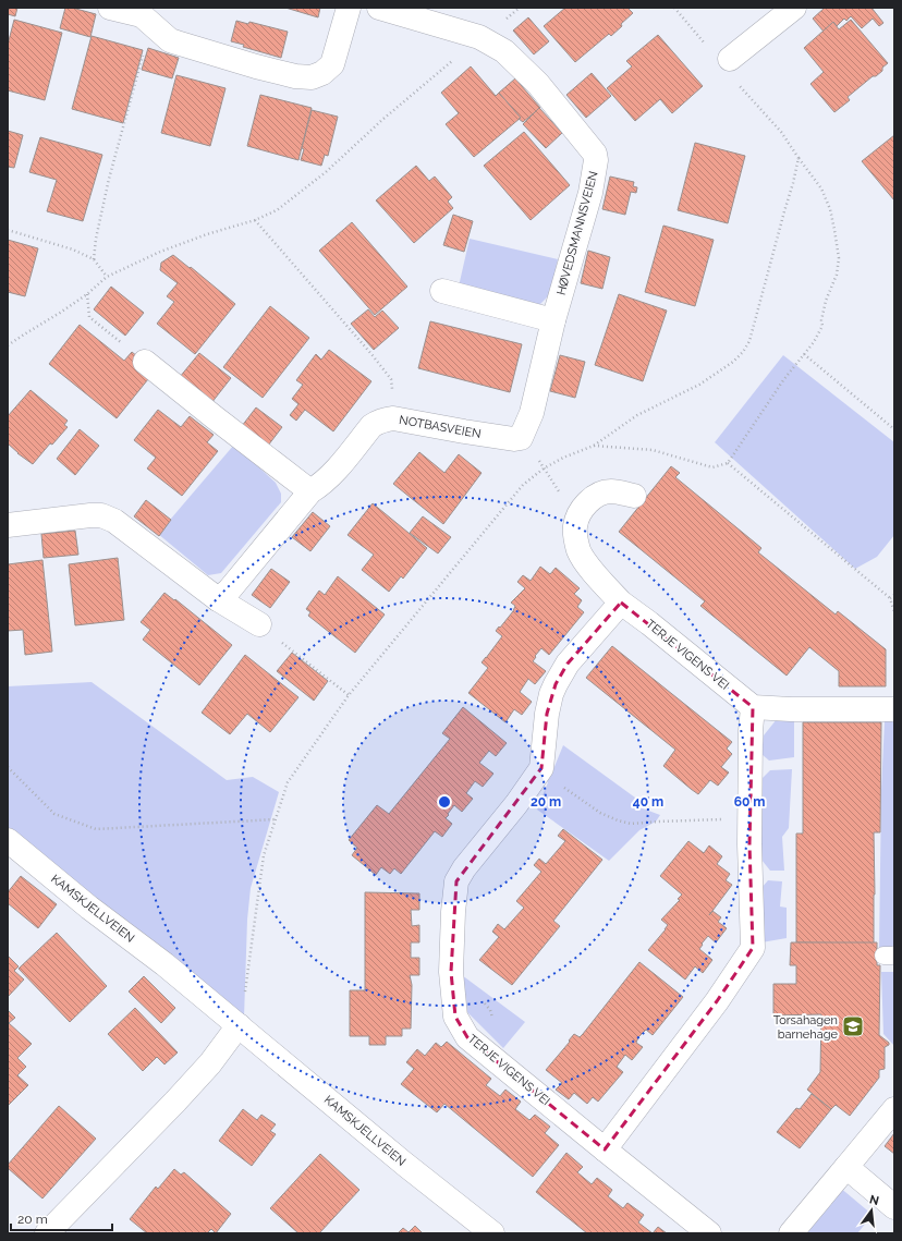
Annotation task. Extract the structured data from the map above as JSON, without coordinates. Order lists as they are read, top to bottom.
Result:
{
  "streets": {
    "street": [
      "HØVEDSMANNSVEIEN",
      "NOTBASVEIEN",
      "TERJE VIGENS VEI",
      "KAMSKJELLVEIEN"
    ]
  },
  "crossings": [
    ["HØVEDSMANNSVEIEN", "NOTBASVEIEN"]
  ],
  "places": {
    "school or university": ["Torsahagen barnehage"]
  },
  "scale_bar": "20 m",
  "north": "top",
  "rings": ["20 m", "40 m", "60 m"]
}
